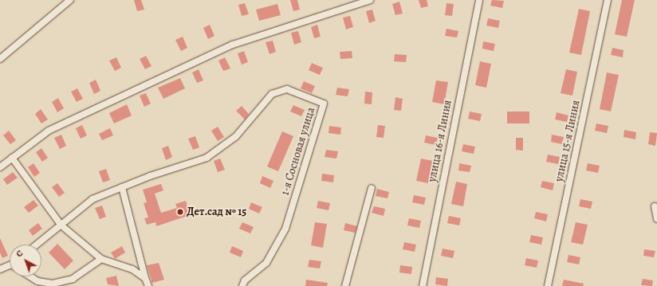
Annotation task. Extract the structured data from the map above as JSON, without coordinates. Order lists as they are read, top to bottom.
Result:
{
  "streets": {
    "street": ["улица 16-я Линия", "улица 15-я Линия", "1-я Сосновая улица"]
  },
  "places": ["Дет.сад № 15"],
  "north": "top left"
}
